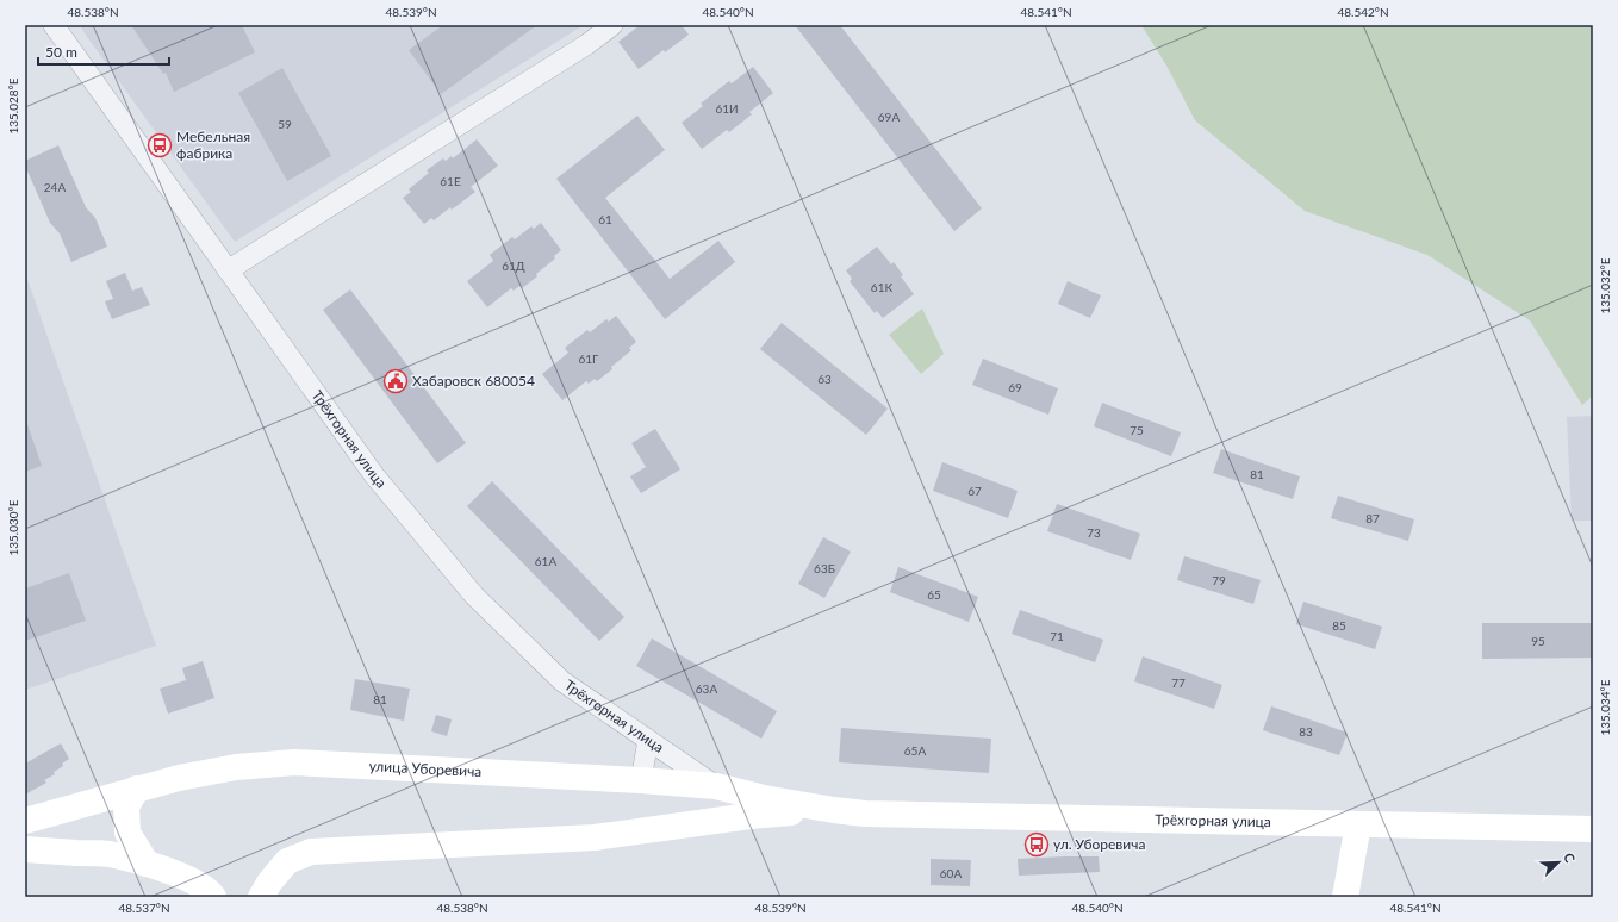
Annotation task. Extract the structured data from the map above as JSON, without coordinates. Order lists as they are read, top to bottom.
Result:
{
  "streets": {
    "main road": ["Трёхгорная улица", "улица Уборевича"]
  },
  "crossings": [
    ["Трёхгорная улица", "улица Уборевича"]
  ],
  "places": {
    "bus stop": ["Мебельная фабрика", "ул. Уборевича"],
    "public building": ["Хабаровск 680054"]
  },
  "house_numbers": [
    "61И",
    "69А",
    "59",
    "61Е",
    "24А",
    "61",
    "61Д",
    "61К",
    "61Г",
    "63",
    "69",
    "75",
    "81",
    "67",
    "87",
    "73",
    "61А",
    "63Б",
    "79",
    "65",
    "85",
    "71",
    "95",
    "77",
    "63А",
    "81",
    "83",
    "65А",
    "60А"
  ],
  "scale_bar": "50 m",
  "north": "top right",
  "coordinates": [
    "48.538°N",
    "48.539°N",
    "48.540°N",
    "48.541°N",
    "48.542°N",
    "135.028°E",
    "135.032°E",
    "135.030°E",
    "135.034°E",
    "48.537°N"
  ]
}
